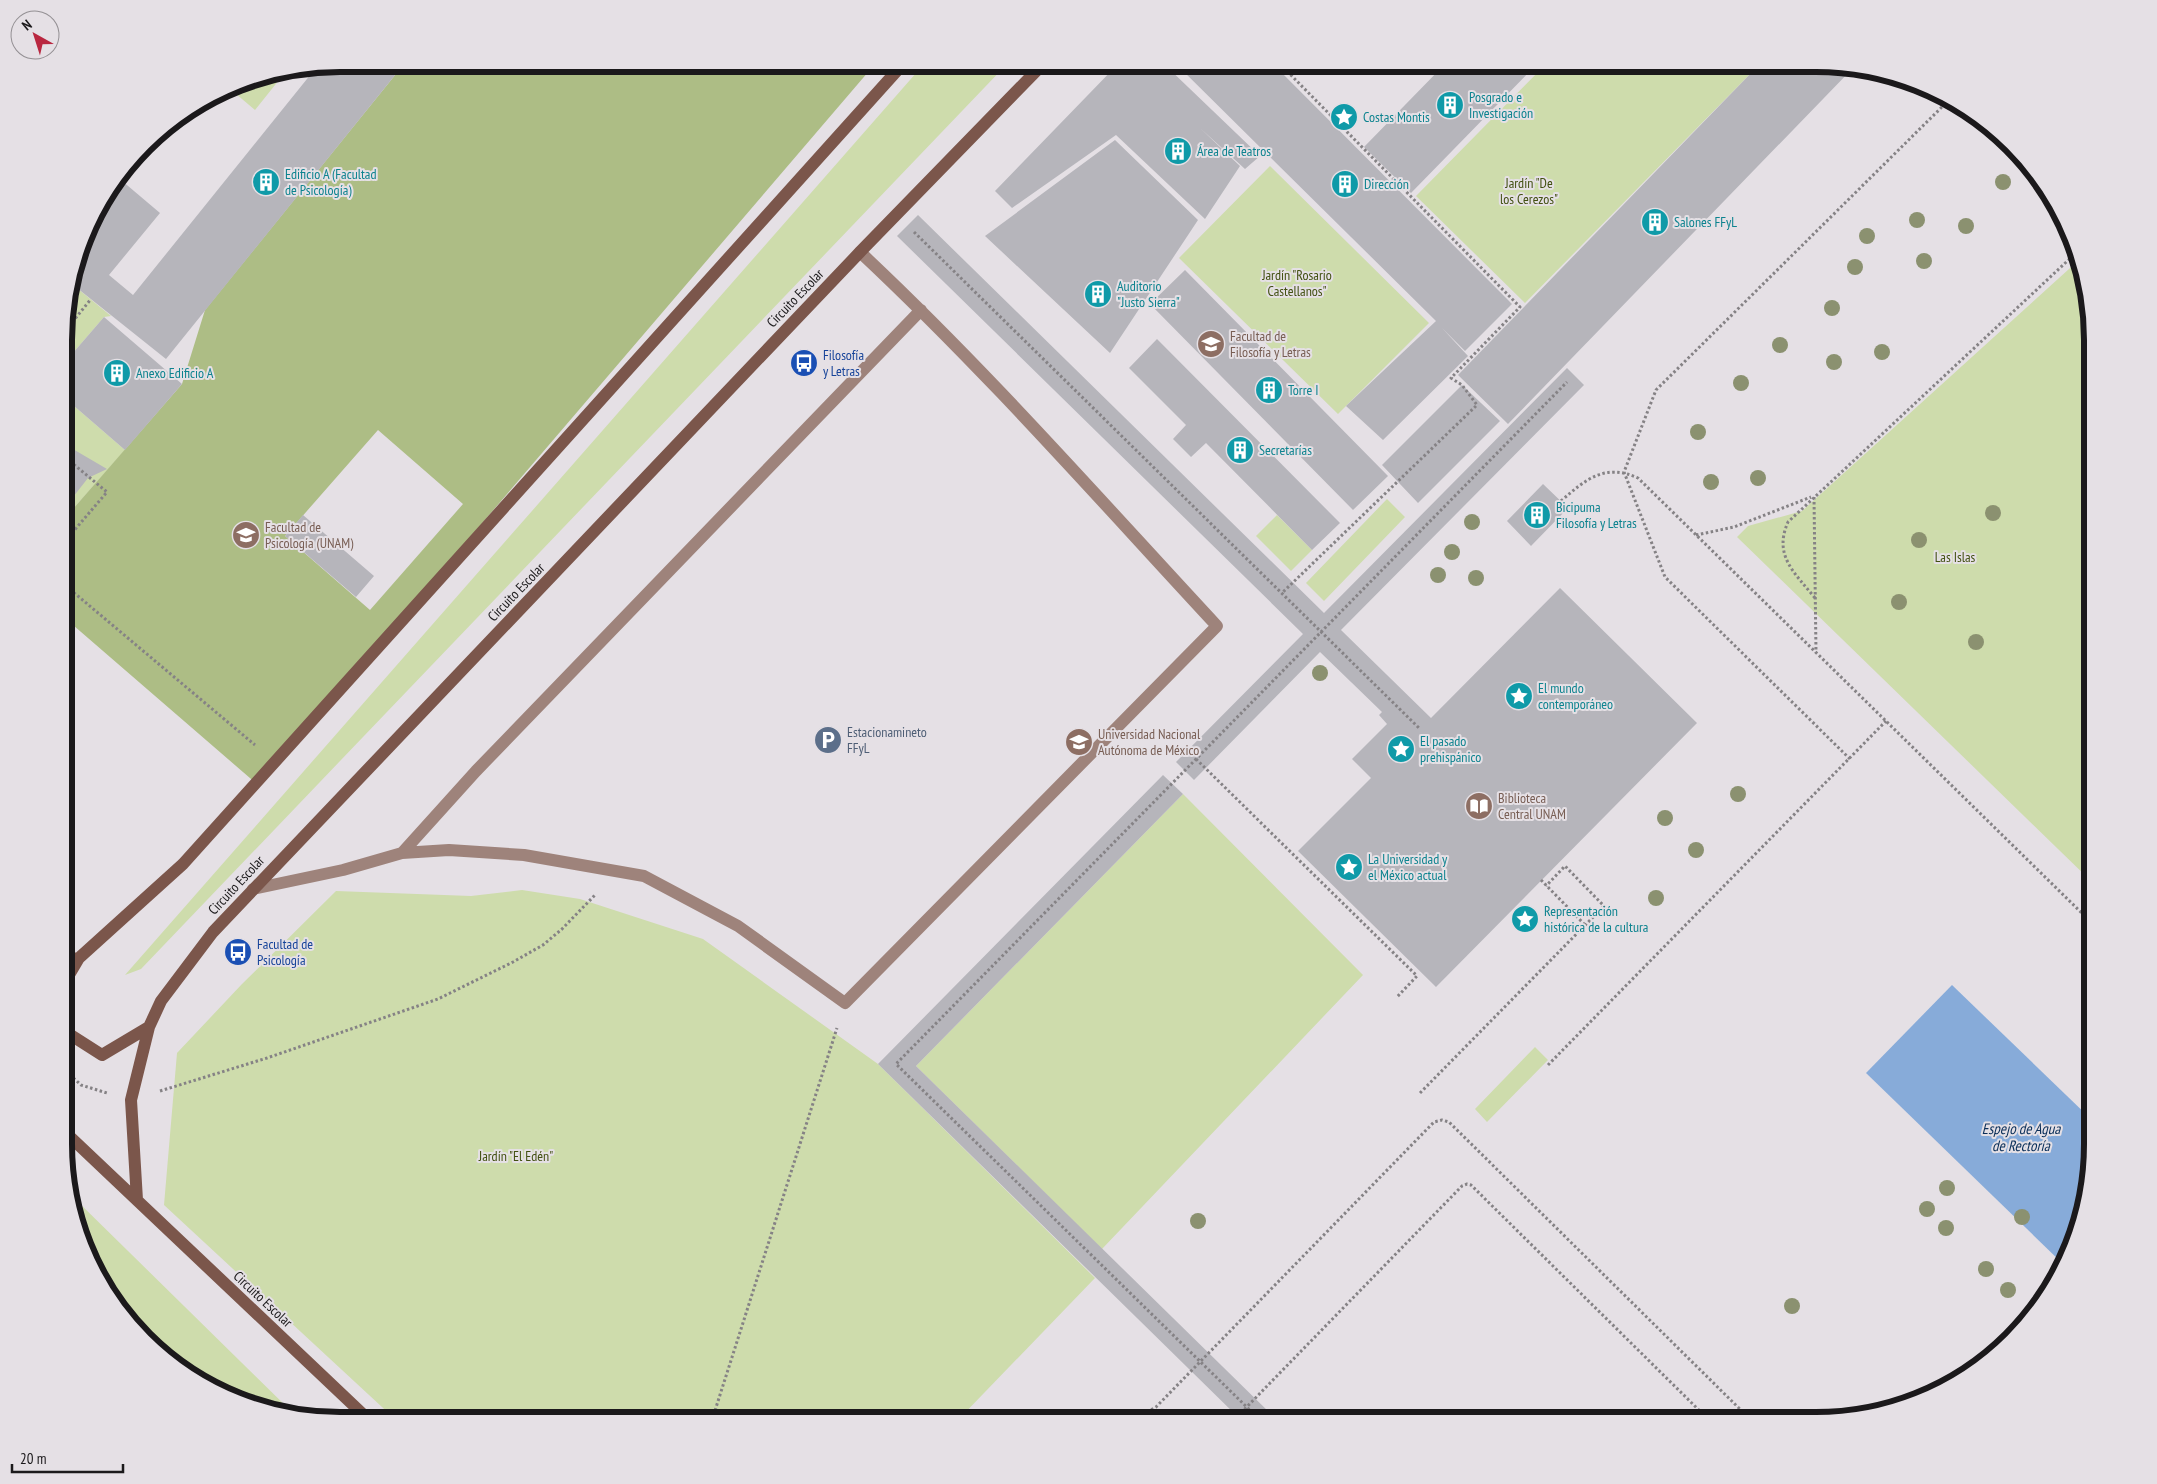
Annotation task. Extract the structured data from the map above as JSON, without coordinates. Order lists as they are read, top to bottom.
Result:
{
  "streets": {
    "street": ["Circuito Escolar"]
  },
  "water": ["Espejo de Agua de Rectoría"],
  "parks": [
    "Jardín \"De los Cerezos\"",
    "Jardín \"Rosario Castellanos\"",
    "Las Islas",
    "Jardín \"El Edén\""
  ],
  "places": {
    "building": [
      "Posgrado e Investigación",
      "Área de Teatros",
      "Edificio A (Facultad de Psicología)",
      "Dirección",
      "Salones FFyL",
      "Auditorio \"Justo Sierra\"",
      "Anexo Edificio A",
      "Torre I",
      "Secretarías",
      "Bicipuma Filosofía y Letras"
    ],
    "place": [
      "Costas Montis",
      "El mundo contemporáneo",
      "El pasado prehispánico",
      "La Universidad y el México actual",
      "Representación histórica de la cultura"
    ],
    "school or university": ["Facultad de Filosofía y Letras", "Facultad de Psicología (UNAM)", "Universidad Nacional Autónoma de México"],
    "bus stop": ["Filosofía y Letras", "Facultad de Psicología"],
    "parking": ["Estacionamineto FFyL"],
    "library": ["Biblioteca Central UNAM"]
  },
  "scale_bar": "20 m",
  "north": "top left"
}
